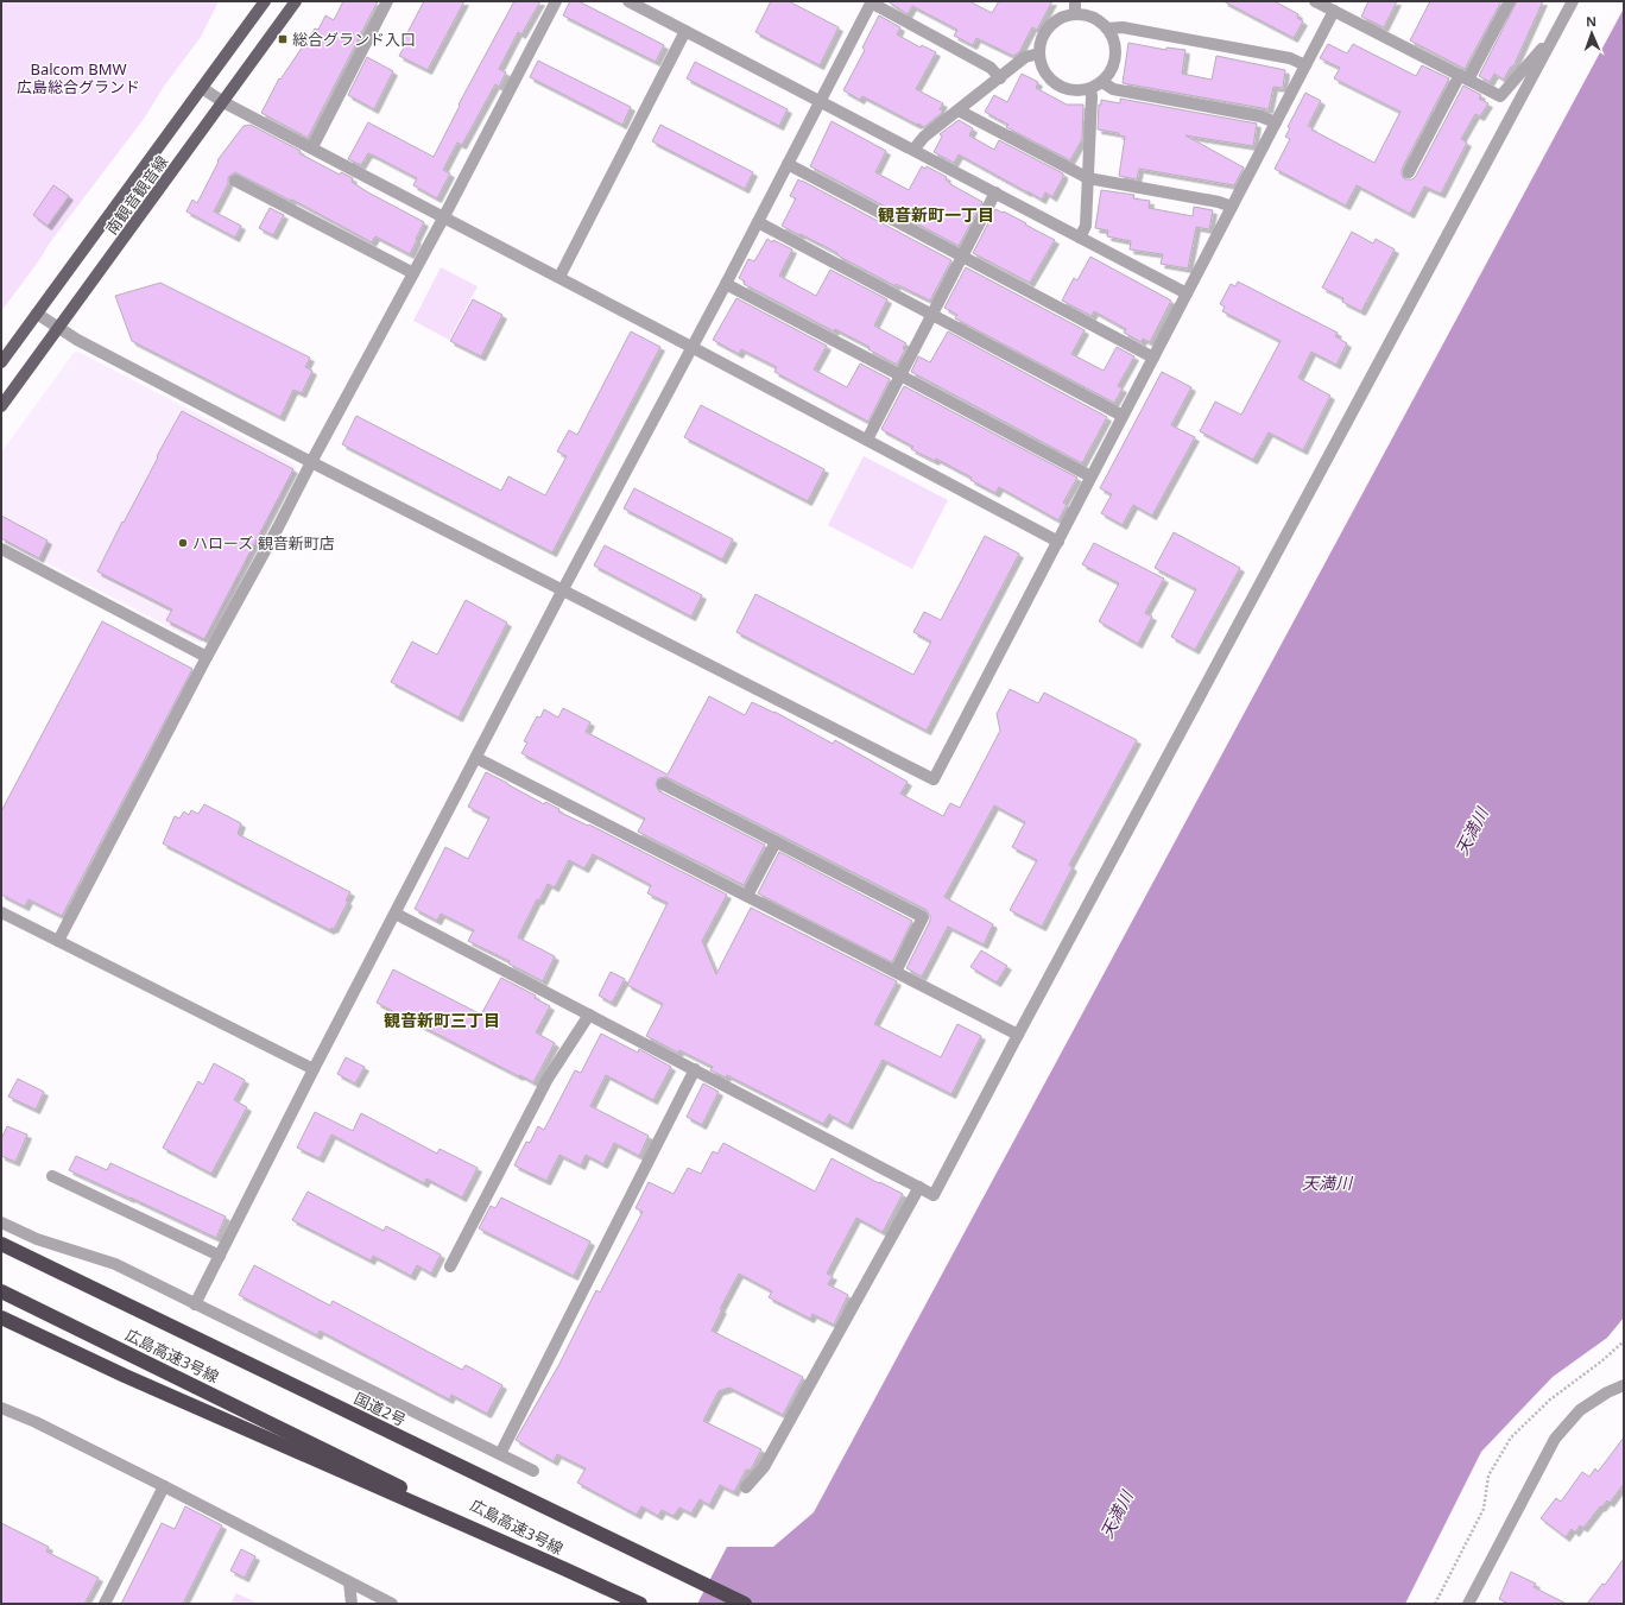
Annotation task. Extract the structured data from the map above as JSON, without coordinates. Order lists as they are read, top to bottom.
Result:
{
  "streets": {
    "highway": ["広島高速3号線", "国道2号"],
    "main road": ["南観音観音線"]
  },
  "districts": ["観音新町一丁目", "観音新町三丁目"],
  "water": ["天満川"],
  "parks": ["Balcom BMW 広島総合グランド"],
  "places": {
    "transit": ["総合グランド入口"],
    "other": ["ハローズ 観音新町店"]
  },
  "north": "top"
}
